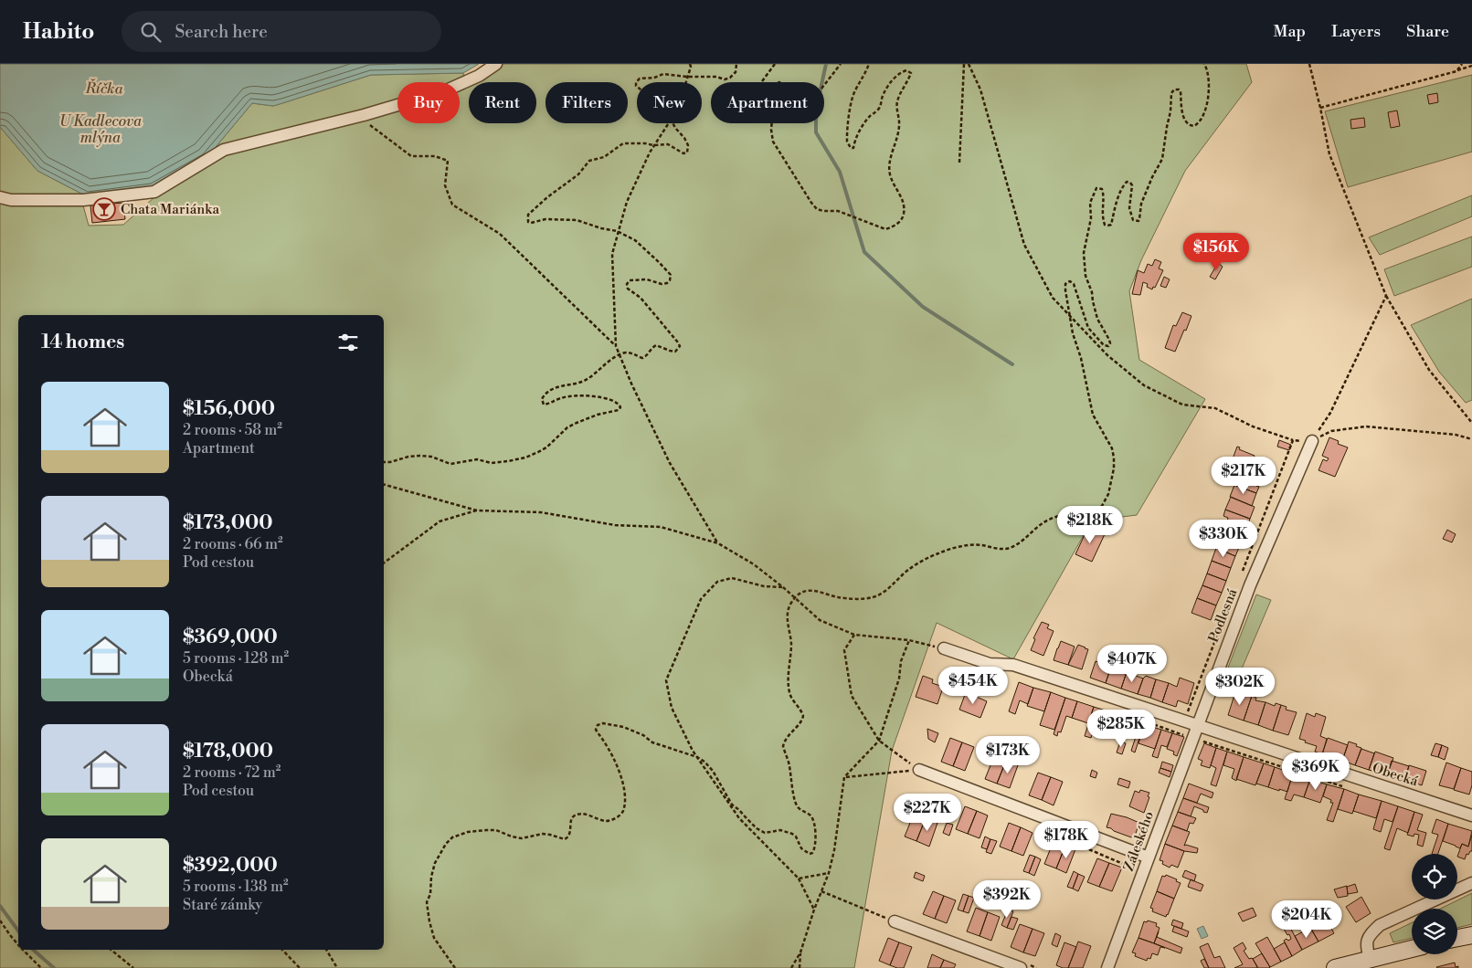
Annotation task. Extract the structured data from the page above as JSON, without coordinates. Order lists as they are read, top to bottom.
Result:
{
  "streets": {
    "street": ["Podlesná", "Obecká", "Záleského"]
  },
  "crossings": [
    ["Podlesná", "Obecká"],
    ["Podlesná", "Záleského"],
    ["Obecká", "Záleského"]
  ],
  "water": ["Říčka", "U Kadlecova mlýna"],
  "places": {
    "bar": ["Chata Mariánka"]
  },
  "page": {
    "header": "Habito",
    "search": "Search here",
    "nav": ["Map", "Layers", "Share"],
    "chip": [
      "Buy",
      "Rent",
      "Filters",
      "New",
      "Apartment"
    ],
    "price": [
      "$156K",
      "$217K",
      "$218K",
      "$330K",
      "$407K",
      "$454K",
      "$302K",
      "$285K",
      "$173K",
      "$369K",
      "$227K",
      "$178K",
      "$392K",
      "$204K"
    ],
    "heading": "14 homes",
    "list": [
      {
        "name": "$156,000",
        "note": "2 rooms · 58 m² · Apartment"
      },
      {
        "name": "$173,000",
        "note": "2 rooms · 66 m² · Pod cestou"
      },
      {
        "name": "$369,000",
        "note": "5 rooms · 128 m² · Obecká"
      },
      {
        "name": "$178,000",
        "note": "2 rooms · 72 m² · Pod cestou"
      },
      {
        "name": "$392,000",
        "note": "5 rooms · 138 m² · Staré zámky"
      }
    ]
  }
}
